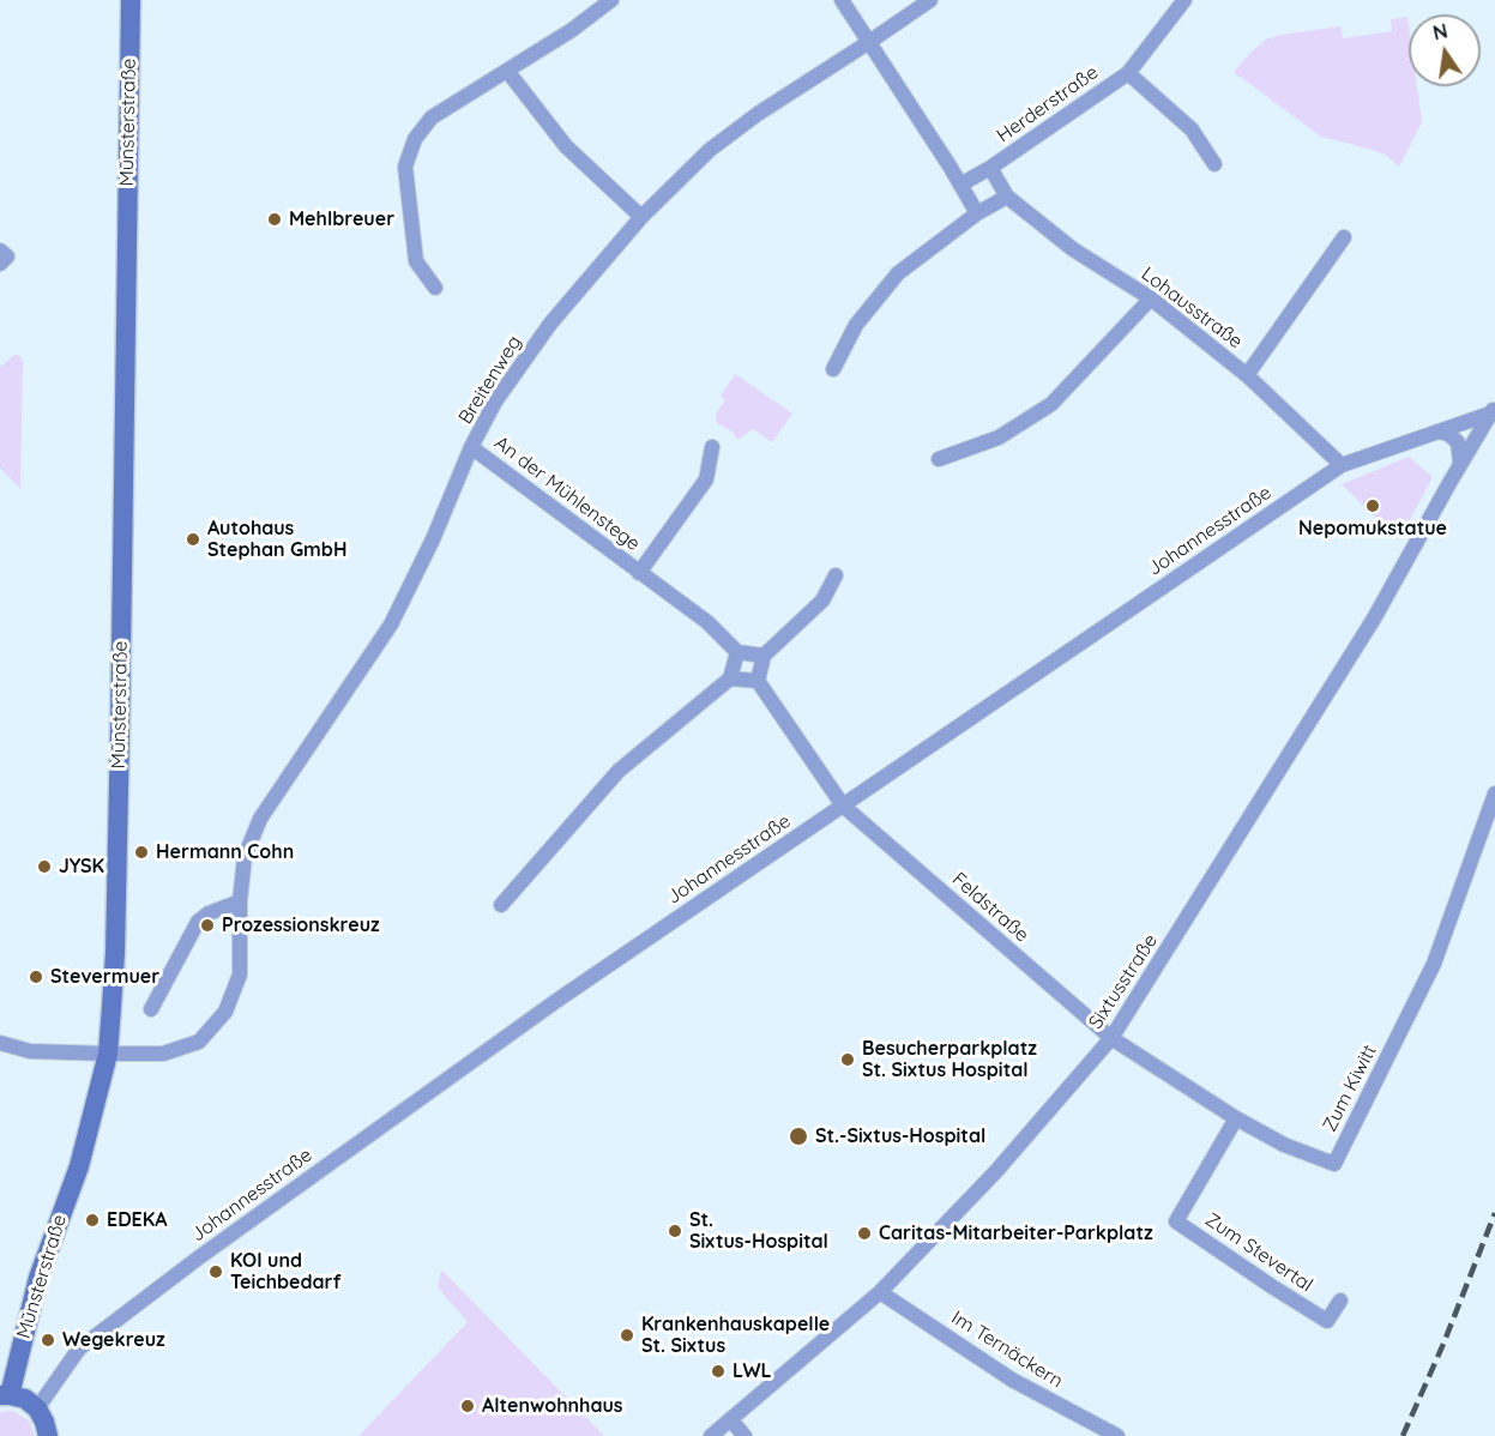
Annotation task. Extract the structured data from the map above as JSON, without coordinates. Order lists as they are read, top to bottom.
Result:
{
  "streets": {
    "main road": ["Münsterstraße"],
    "street": [
      "Herderstraße",
      "Lohausstraße",
      "Breitenweg",
      "An der Mühlenstege",
      "Johannesstraße",
      "Feldstraße",
      "Sixtusstraße",
      "Zum Kiwitt",
      "Zum Stevertal",
      "Im Ternäckern"
    ]
  },
  "crossings": [
    ["Herderstraße", "Lohausstraße"],
    ["Münsterstraße", "Breitenweg"],
    ["Lohausstraße", "Johannesstraße"],
    ["Breitenweg", "An der Mühlenstege"],
    ["Johannesstraße", "Feldstraße"],
    ["Johannesstraße", "Sixtusstraße"],
    ["Feldstraße", "Sixtusstraße"],
    ["Feldstraße", "Zum Kiwitt"],
    ["Sixtusstraße", "Zum Kiwitt"],
    ["Sixtusstraße", "Im Ternäckern"],
    ["Zum Kiwitt", "Zum Stevertal"]
  ],
  "places": [
    "Mehlbreuer",
    "Nepomukstatue",
    "Autohaus Stephan GmbH",
    "Hermann Cohn",
    "JYSK",
    "Prozessionskreuz",
    "Stevermuer",
    "Besucherparkplatz St. Sixtus Hospital",
    "St.-Sixtus-Hospital",
    "EDEKA",
    "St. Sixtus-Hospital",
    "Caritas-Mitarbeiter-Parkplatz",
    "KOI und Teichbedarf",
    "Krankenhauskapelle St. Sixtus",
    "Wegekreuz",
    "LWL",
    "Altenwohnhaus"
  ],
  "north": "top"
}
